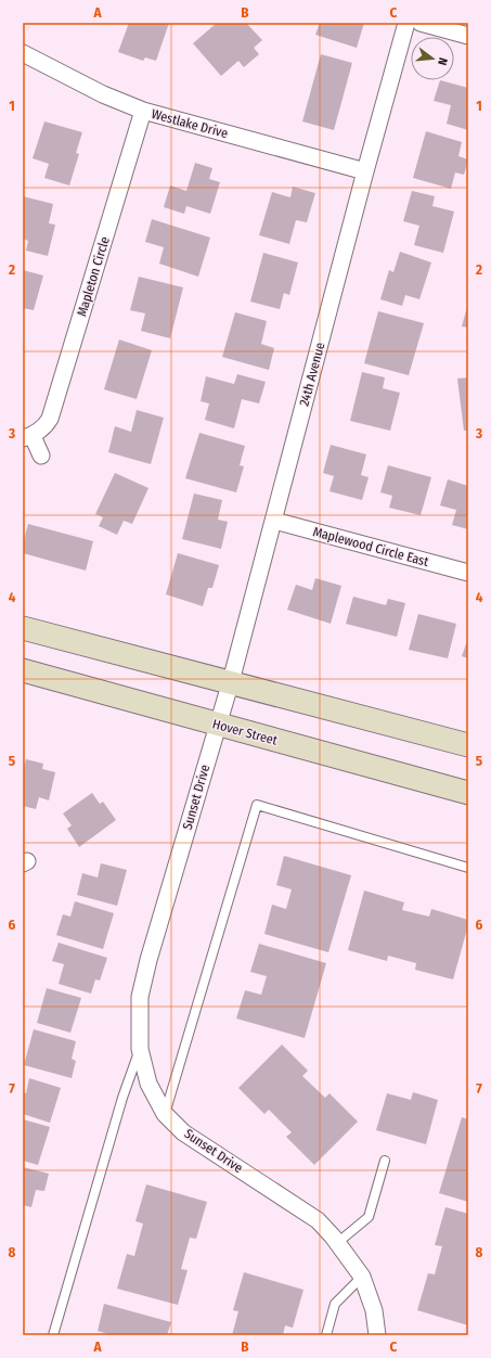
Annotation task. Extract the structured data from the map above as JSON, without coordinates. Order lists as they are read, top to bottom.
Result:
{
  "streets": {
    "main road": ["Hover Street"],
    "street": [
      "Westlake Drive",
      "Mapleton Circle",
      "24th Avenue",
      "Maplewood Circle East",
      "Sunset Drive"
    ]
  },
  "crossings": [
    ["Westlake Drive", "Mapleton Circle"],
    ["Westlake Drive", "24th Avenue"],
    ["24th Avenue", "Maplewood Circle East"],
    ["24th Avenue", "Hover Street"],
    ["24th Avenue", "Sunset Drive"],
    ["Hover Street", "Sunset Drive"]
  ],
  "north": "right",
  "grid": {
    "columns": ["A", "B", "C"],
    "rows": [
      "1",
      "2",
      "3",
      "4",
      "5",
      "6",
      "7",
      "8"
    ]
  }
}
